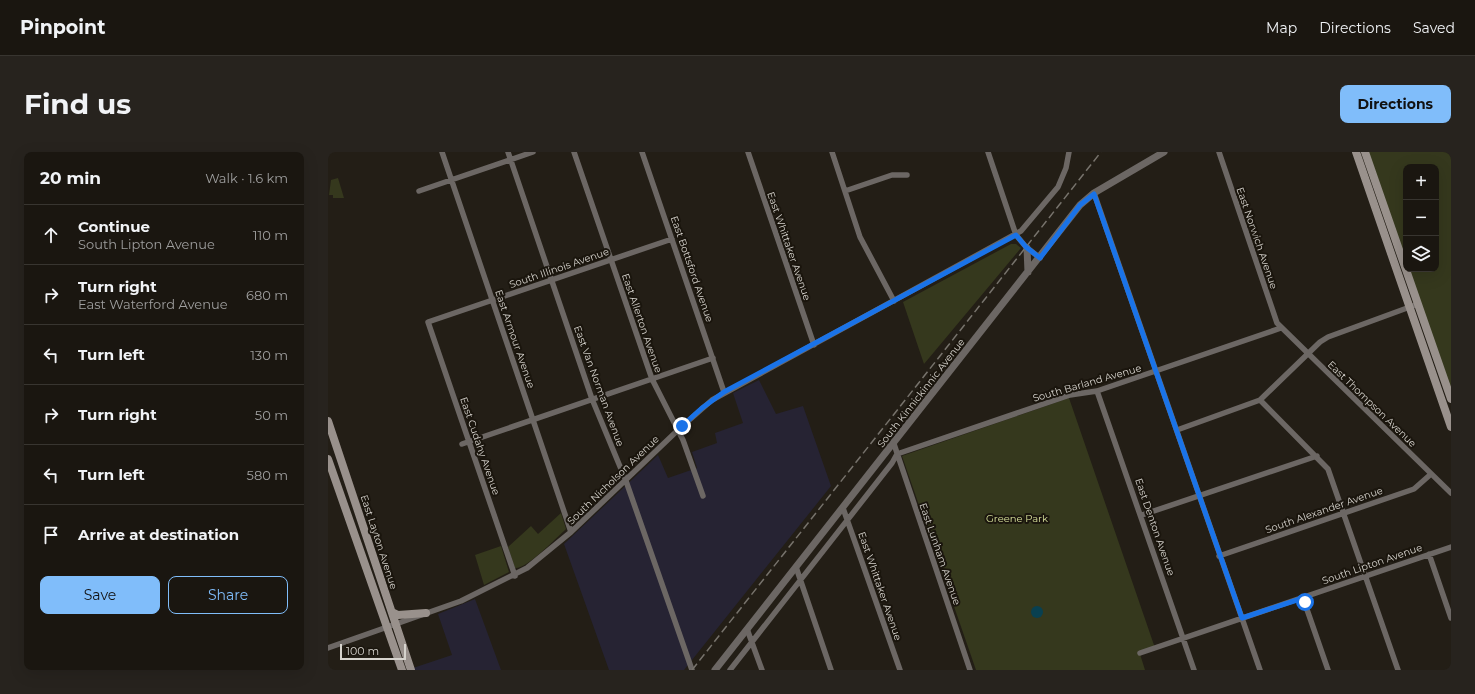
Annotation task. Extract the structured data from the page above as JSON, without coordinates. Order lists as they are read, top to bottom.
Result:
{
  "streets": {
    "main road": ["East Layton Avenue"],
    "street": [
      "East Norwich Avenue",
      "East Whittaker Avenue",
      "South Illinois Avenue",
      "East Bottsford Avenue",
      "East Allerton Avenue",
      "East Armour Avenue",
      "South Barland Avenue",
      "East Van Norman Avenue",
      "South Kinnickinnic Avenue",
      "East Thompson Avenue",
      "East Cudahy Avenue",
      "South Nicholson Avenue",
      "South Alexander Avenue",
      "East Denton Avenue",
      "East Lunham Avenue",
      "South Lipton Avenue"
    ]
  },
  "crossings": [
    ["East Norwich Avenue", "South Barland Avenue"],
    ["East Norwich Avenue", "East Thompson Avenue"],
    ["East Whittaker Avenue", "South Kinnickinnic Avenue"],
    ["East Whittaker Avenue", "South Nicholson Avenue"],
    ["South Illinois Avenue", "East Bottsford Avenue"],
    ["South Illinois Avenue", "East Allerton Avenue"],
    ["South Illinois Avenue", "East Armour Avenue"],
    ["South Illinois Avenue", "East Van Norman Avenue"],
    ["South Illinois Avenue", "East Cudahy Avenue"],
    ["East Bottsford Avenue", "South Nicholson Avenue"],
    ["East Allerton Avenue", "South Nicholson Avenue"],
    ["East Armour Avenue", "South Nicholson Avenue"],
    ["South Barland Avenue", "South Kinnickinnic Avenue"],
    ["South Barland Avenue", "East Thompson Avenue"],
    ["South Barland Avenue", "East Denton Avenue"],
    ["South Barland Avenue", "East Lunham Avenue"],
    ["East Van Norman Avenue", "South Nicholson Avenue"],
    ["South Kinnickinnic Avenue", "East Lunham Avenue"],
    ["East Thompson Avenue", "South Alexander Avenue"],
    ["East Cudahy Avenue", "South Nicholson Avenue"],
    ["South Nicholson Avenue", "East Layton Avenue"],
    ["East Denton Avenue", "South Lipton Avenue"]
  ],
  "parks": ["Greene Park"],
  "scale_bar": "100 m",
  "page": {
    "header": "Pinpoint",
    "nav": ["Map", "Directions", "Saved"],
    "buttons": [
      "Directions",
      ["Save", "Share"]
    ],
    "title": "Find us",
    "heading": ["20 min", "Walk · 1.6 km"],
    "map_buttons": ["+", "−"],
    "list": [
      ["Continue", "South Lipton Avenue", "110 m"],
      ["Turn right", "East Waterford Avenue", "680 m"],
      ["Turn left", "130 m"],
      ["Turn right", "50 m"],
      ["Turn left", "580 m"],
      "Arrive at destination"
    ],
    "scale": "100 m"
  }
}
